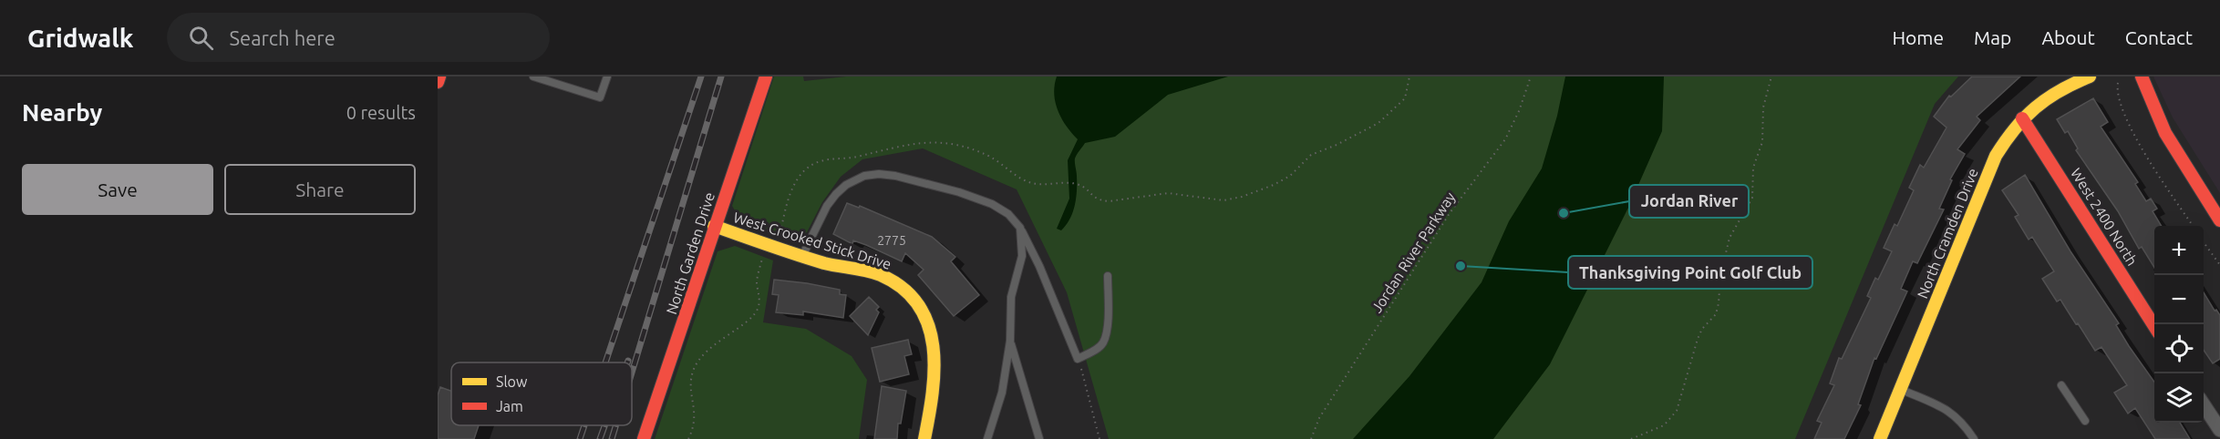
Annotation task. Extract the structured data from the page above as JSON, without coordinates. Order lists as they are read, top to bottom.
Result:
{
  "streets": {
    "street": [
      "West 2400 North",
      "North Cramden Drive",
      "West Crooked Stick Drive",
      "North Garden Drive"
    ],
    "path": ["Jordan River Parkway"]
  },
  "crossings": [
    ["West 2400 North", "North Cramden Drive"],
    ["West Crooked Stick Drive", "North Garden Drive"]
  ],
  "places": ["Jordan River", "Thanksgiving Point Golf Club"],
  "house_numbers": ["2775"],
  "legend": ["Slow", "Jam"],
  "page": {
    "header": "Gridwalk",
    "search": "Search here",
    "nav": [
      "Home",
      "Map",
      "About",
      "Contact"
    ],
    "heading": ["Nearby", "0 results"],
    "buttons": ["Save", "Share"],
    "map_buttons": ["+", "−"]
  }
}
